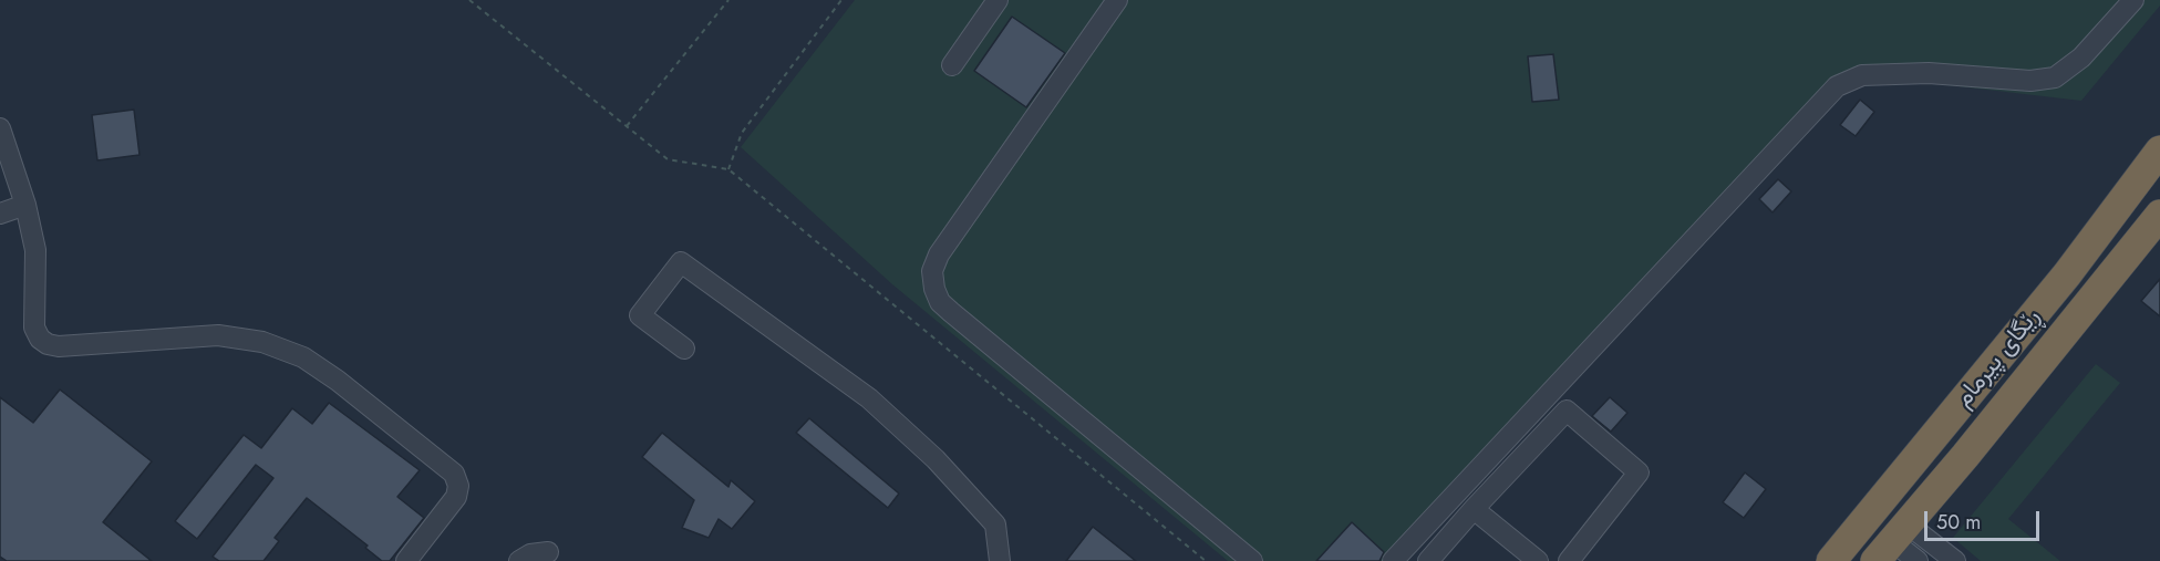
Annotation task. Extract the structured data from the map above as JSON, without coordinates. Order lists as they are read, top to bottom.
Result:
{
  "streets": {
    "highway": ["ڕێگای پیرمام"]
  },
  "scale_bar": "50 m"
}
